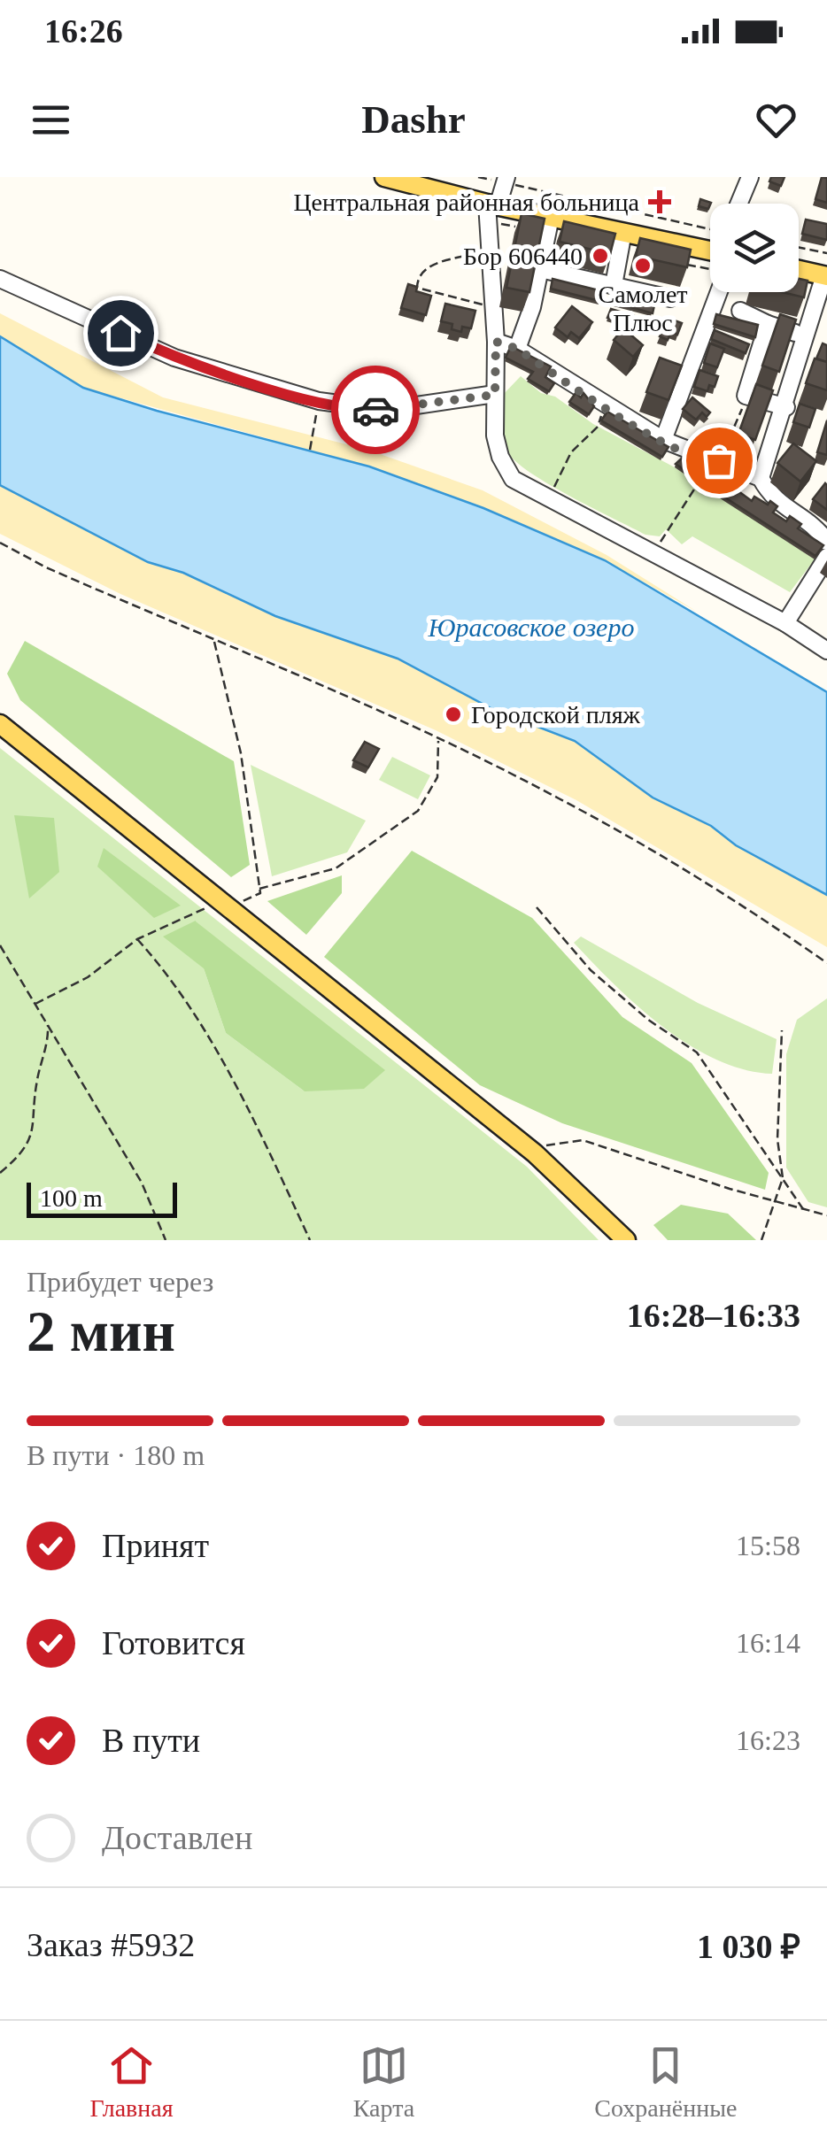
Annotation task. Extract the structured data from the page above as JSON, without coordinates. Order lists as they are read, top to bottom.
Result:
{
  "water": ["Юрасовское озеро"],
  "places": {
    "health": ["Центральная районная больница"],
    "other": ["Бор 606440", "Самолет Плюс", "Городской пляж"]
  },
  "scale_bar": "100 m",
  "page": {
    "status": "16:26",
    "header": "Dashr",
    "scale": "100 m",
    "heading": ["2 мин", "Прибудет через", "16:28–16:33"],
    "panel": ["Заказ #5932", "1 030 ₽"],
    "bar": "В пути · 180 m",
    "list": [
      ["Принят", "15:58"],
      ["Готовится", "16:14"],
      ["В пути", "16:23"],
      "Доставлен"
    ],
    "tabs": ["Главная", "Карта", "Сохранённые"]
  }
}
